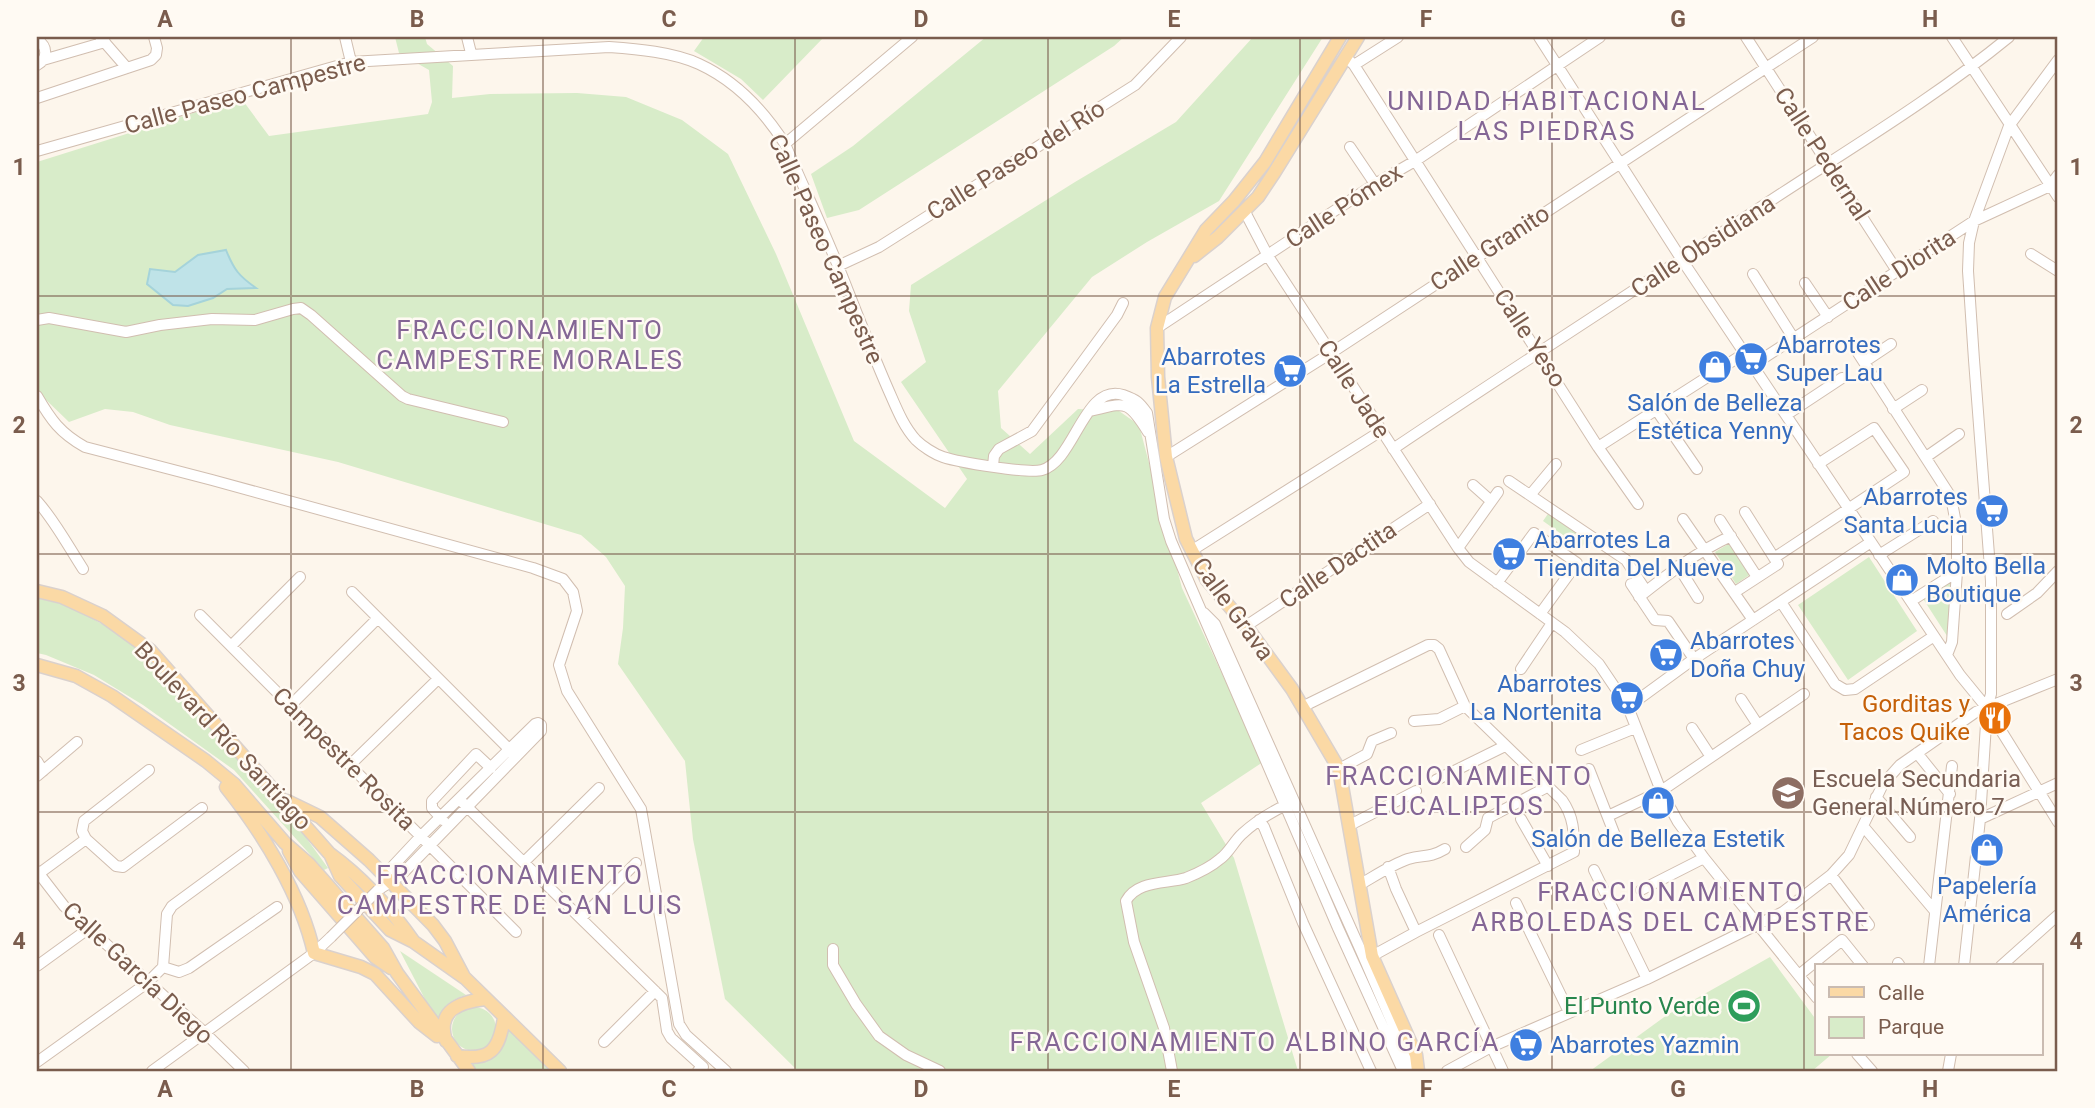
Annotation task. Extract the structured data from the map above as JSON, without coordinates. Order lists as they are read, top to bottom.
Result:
{
  "streets": {
    "main road": ["Calle Grava", "Boulevard Río Santiago"],
    "street": [
      "Calle Paseo Campestre",
      "Calle Pedernal",
      "Calle Paseo del Río",
      "Calle Pómex",
      "Calle Obsidiana",
      "Calle Granito",
      "Calle Diorita",
      "Calle Yeso",
      "Calle Jade",
      "Calle Dactita",
      "Campestre Rosita",
      "Calle García Diego"
    ]
  },
  "crossings": [
    ["Calle Paseo Campestre", "Calle Paseo del Río"],
    ["Calle Paseo Campestre", "Calle Grava"],
    ["Calle Pedernal", "Calle Obsidiana"],
    ["Calle Pedernal", "Calle Granito"],
    ["Calle Pedernal", "Calle Diorita"],
    ["Calle Pómex", "Calle Yeso"],
    ["Calle Pómex", "Calle Jade"],
    ["Calle Pómex", "Calle Grava"],
    ["Calle Obsidiana", "Calle Yeso"],
    ["Calle Obsidiana", "Calle Jade"],
    ["Calle Granito", "Calle Yeso"],
    ["Calle Granito", "Calle Jade"],
    ["Calle Granito", "Calle Grava"],
    ["Calle Yeso", "Calle Grava"],
    ["Calle Jade", "Calle Dactita"],
    ["Calle Jade", "Calle Grava"],
    ["Calle Dactita", "Calle Grava"]
  ],
  "districts": [
    "UNIDAD HABITACIONAL LAS PIEDRAS",
    "FRACCIONAMIENTO CAMPESTRE MORALES",
    "FRACCIONAMIENTO EUCALIPTOS",
    "FRACCIONAMIENTO CAMPESTRE DE SAN LUIS",
    "FRACCIONAMIENTO ARBOLEDAS DEL CAMPESTRE",
    "FRACCIONAMIENTO ALBINO GARCÍA"
  ],
  "places": {
    "supermarket": [
      "Abarrotes Super Lau",
      "Abarrotes La Estrella",
      "Abarrotes Santa Lucia",
      "Abarrotes La Tiendita Del Nueve",
      "Abarrotes Doña Chuy",
      "Abarrotes La Nortenita",
      "Abarrotes Yazmin"
    ],
    "shop": [
      "Salón de Belleza Estética Yenny",
      "Molto Bella Boutique",
      "Salón de Belleza Estetik",
      "Papelería América"
    ],
    "restaurant": ["Gorditas y Tacos Quike"],
    "school or university": ["Escuela Secundaria General Número 7"],
    "sports": ["El Punto Verde"]
  },
  "legend": ["Calle", "Parque"],
  "grid": {
    "columns": [
      "A",
      "B",
      "C",
      "D",
      "E",
      "F",
      "G",
      "H"
    ],
    "rows": [
      "1",
      "2",
      "3",
      "4"
    ]
  }
}
